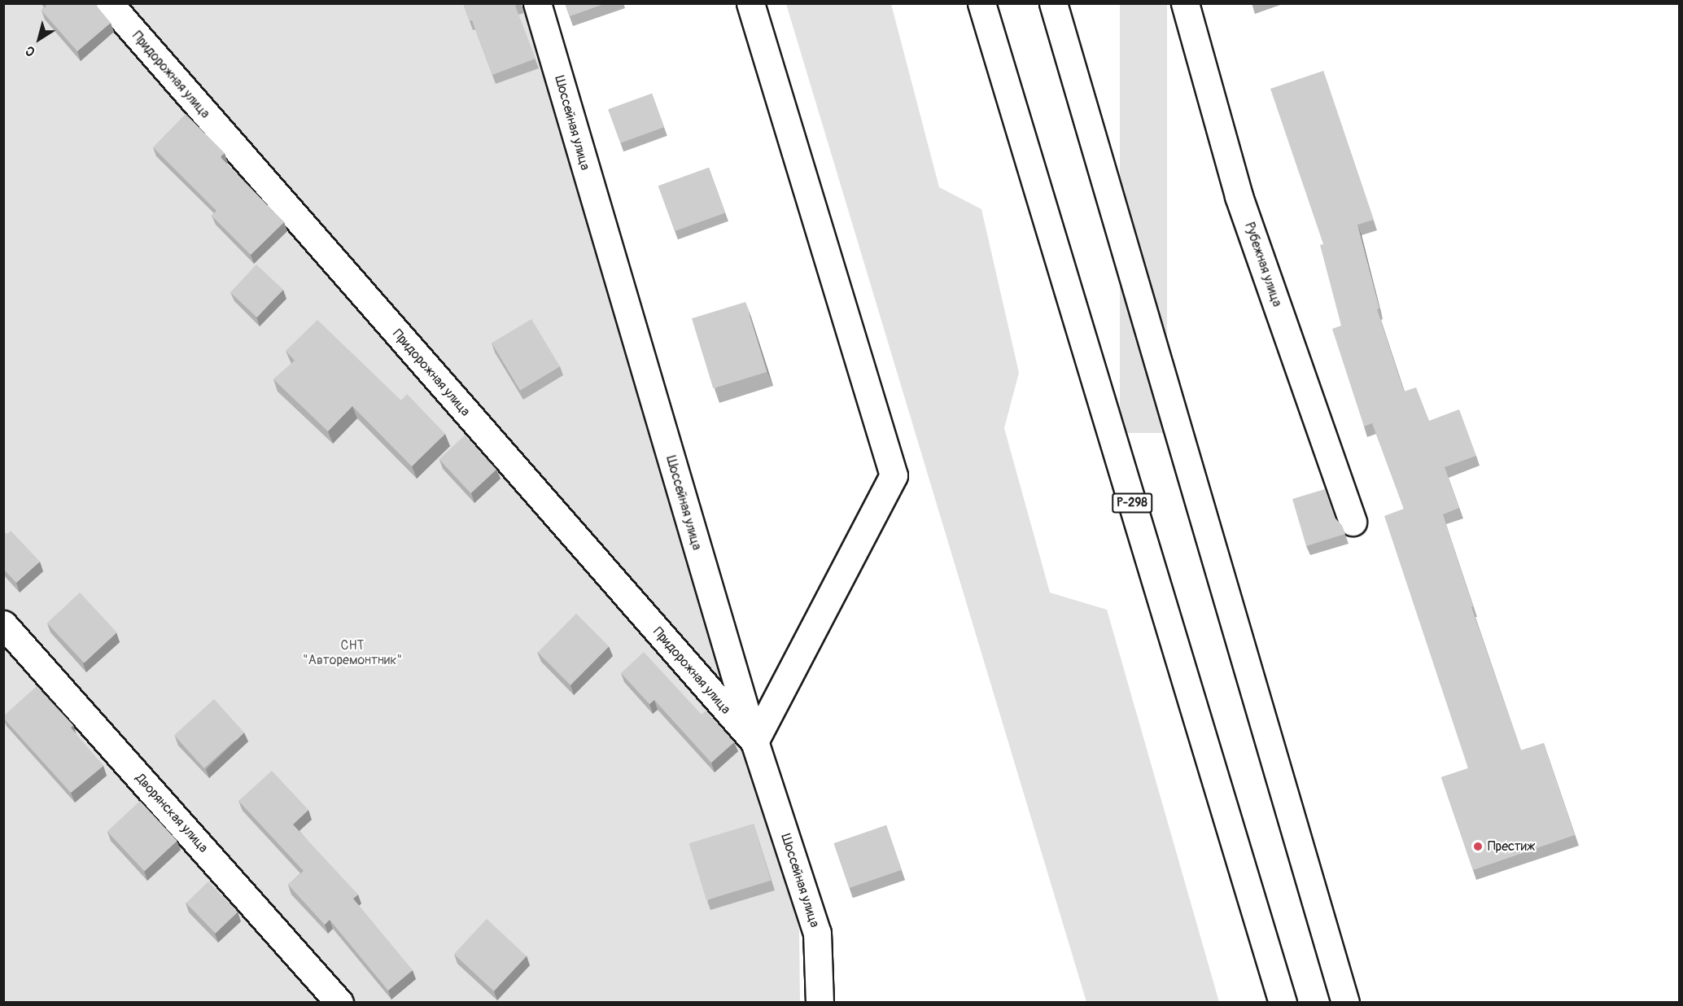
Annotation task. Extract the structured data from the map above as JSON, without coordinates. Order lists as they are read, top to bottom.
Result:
{
  "streets": {
    "main road": [
      "Придорожная улица",
      "Шоссейная улица",
      "Рубежная улица",
      "Р-298",
      "Дворянская улица"
    ]
  },
  "crossings": [
    ["Придорожная улица", "Шоссейная улица"]
  ],
  "parks": ["СНТ \"Авторемонтник\""],
  "places": ["Престиж"],
  "north": "bottom left"
}
